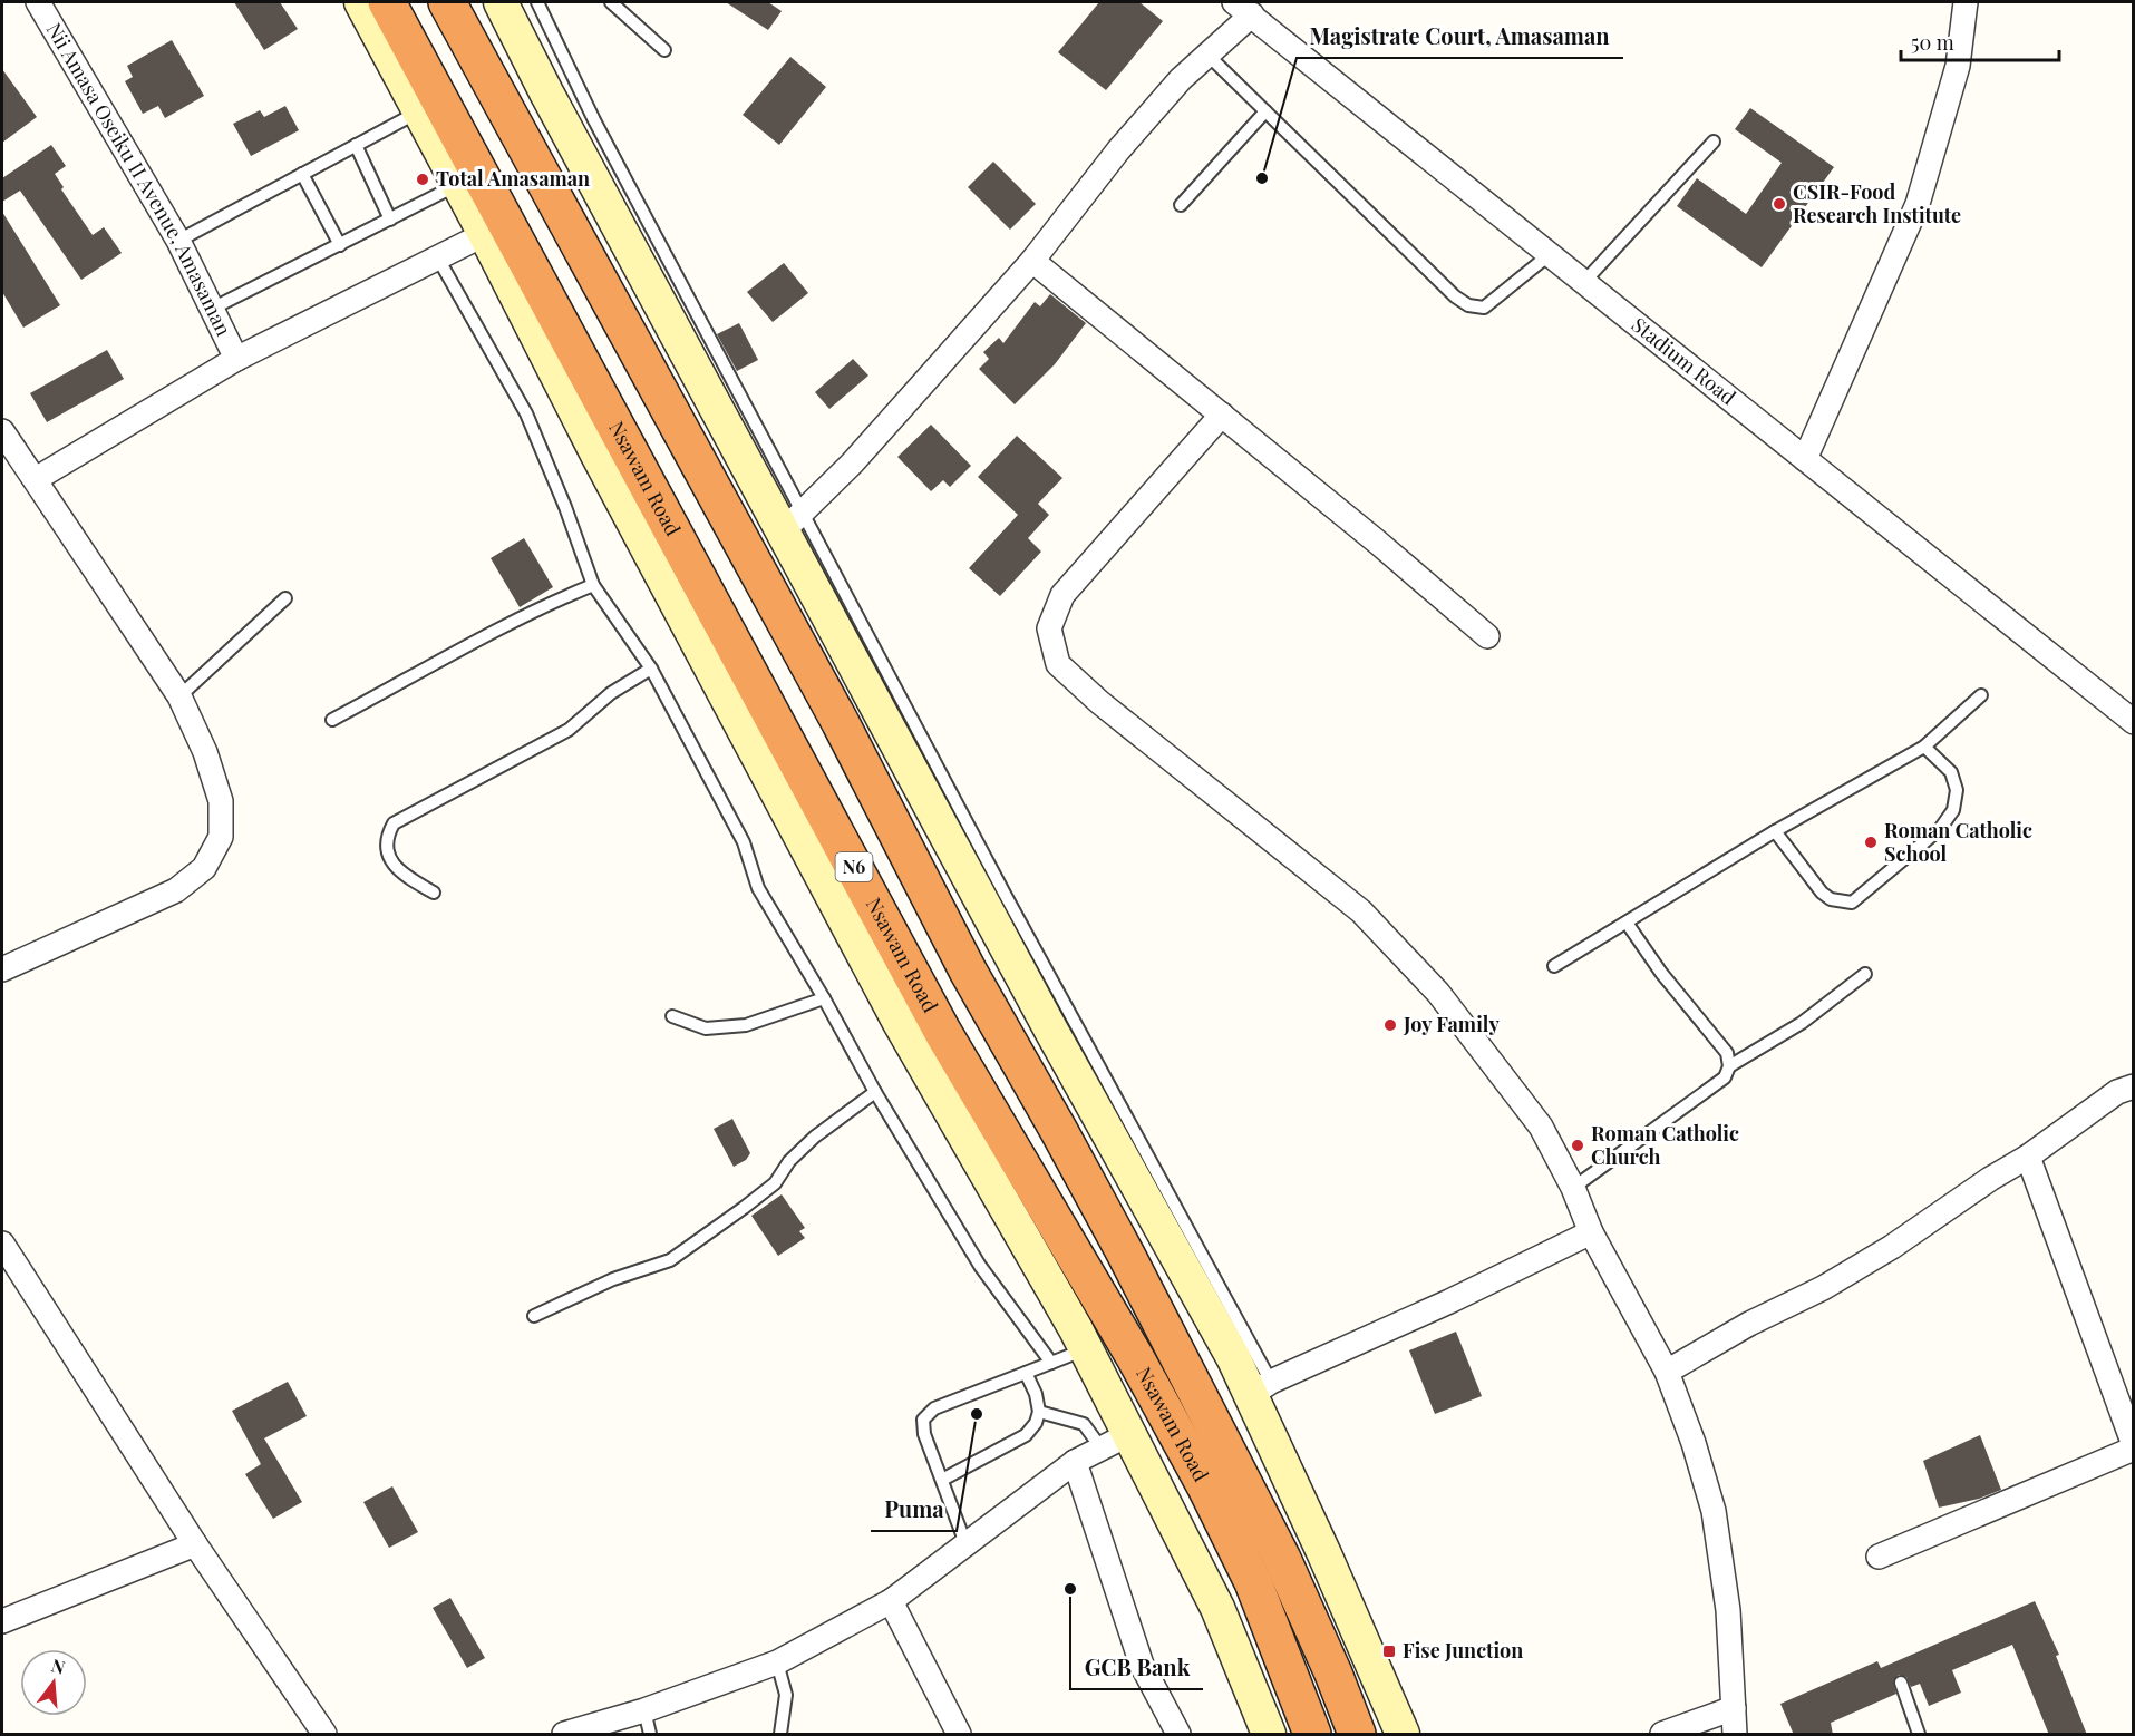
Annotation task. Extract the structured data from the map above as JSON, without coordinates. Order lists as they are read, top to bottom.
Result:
{
  "streets": {
    "highway": ["Nsawam Road", "N6"],
    "street": ["Nii Amasa Oseiku II Avenue, Amasaman", "Stadium Road"]
  },
  "places": {
    "other": [
      "Magistrate Court, Amasaman",
      "Total Amasaman",
      "CSIR-Food Research Institute",
      "Roman Catholic School",
      "Joy Family",
      "Roman Catholic Church",
      "Puma",
      "GCB Bank"
    ],
    "transit": ["Fise Junction"]
  },
  "scale_bar": "50 m",
  "north": "top"
}
